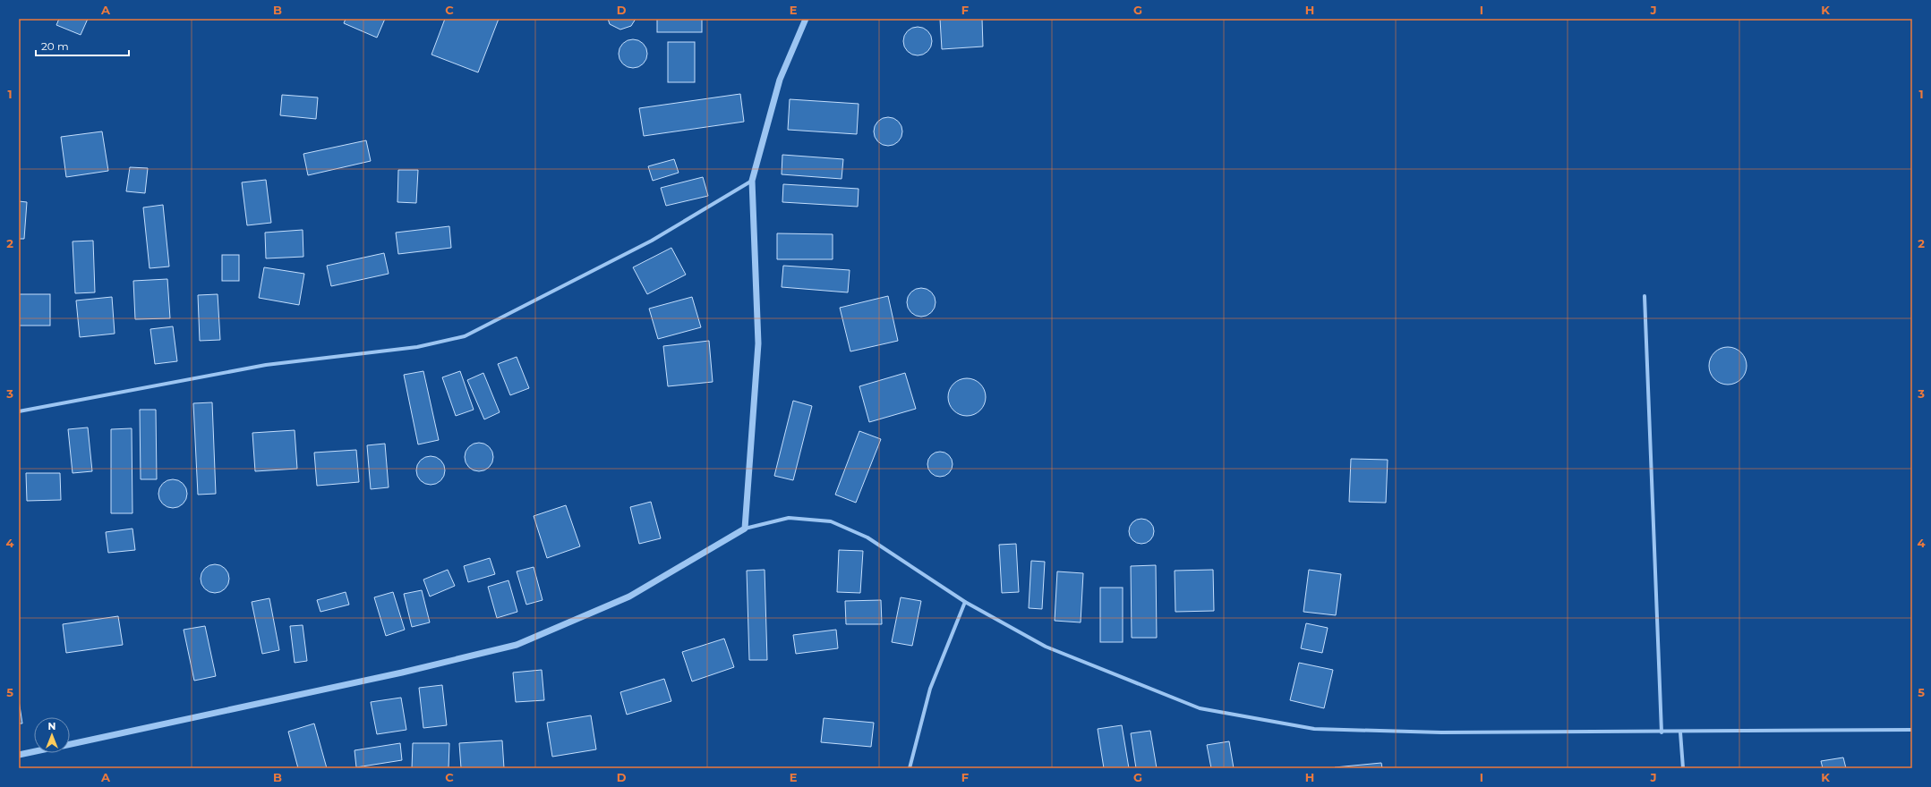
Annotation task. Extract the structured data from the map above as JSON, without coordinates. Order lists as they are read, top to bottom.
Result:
{
  "scale_bar": "20 m",
  "north": "top",
  "grid": {
    "columns": [
      "A",
      "B",
      "C",
      "D",
      "E",
      "F",
      "G",
      "H",
      "I",
      "J",
      "K"
    ],
    "rows": [
      "1",
      "2",
      "3",
      "4",
      "5"
    ]
  }
}
